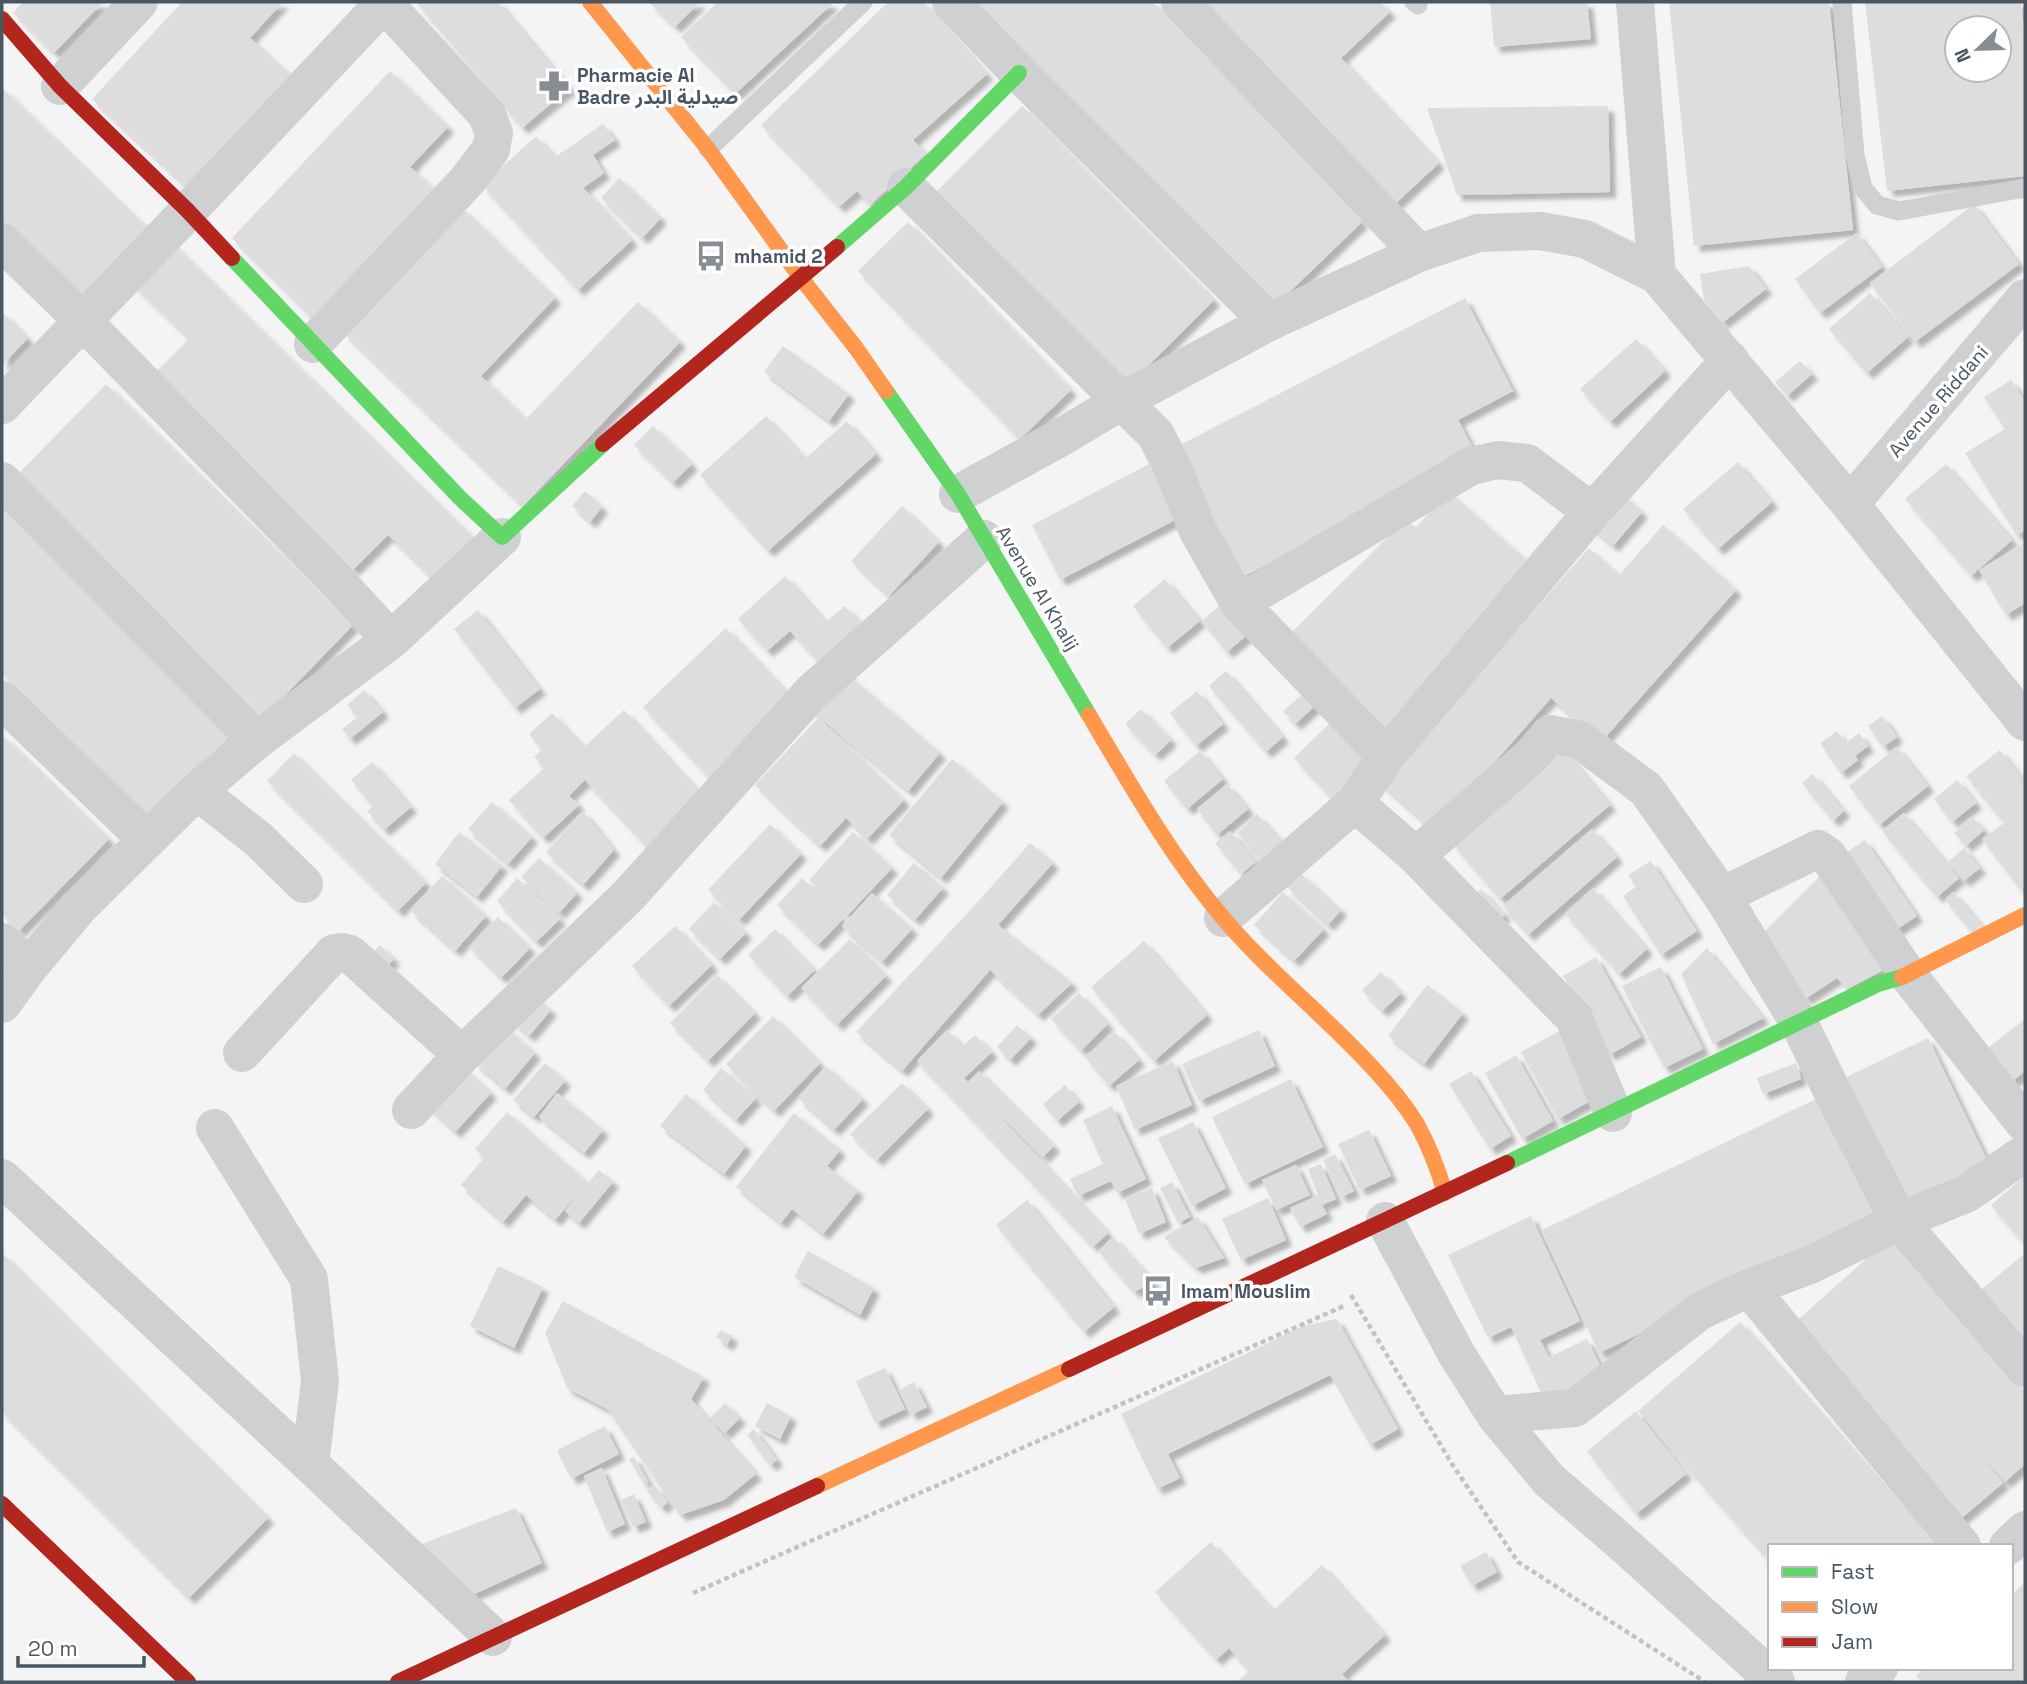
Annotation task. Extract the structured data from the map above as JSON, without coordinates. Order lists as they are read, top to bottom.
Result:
{
  "streets": {
    "street": ["Avenue Riddani", "Avenue Al Khalij"]
  },
  "places": {
    "pharmacy": ["Pharmacie Al Badre صيدلية البدر"],
    "bus stop": ["mhamid 2", "Imam Mouslim"]
  },
  "legend": ["Fast", "Slow", "Jam"],
  "scale_bar": "20 m",
  "north": "bottom left"
}
